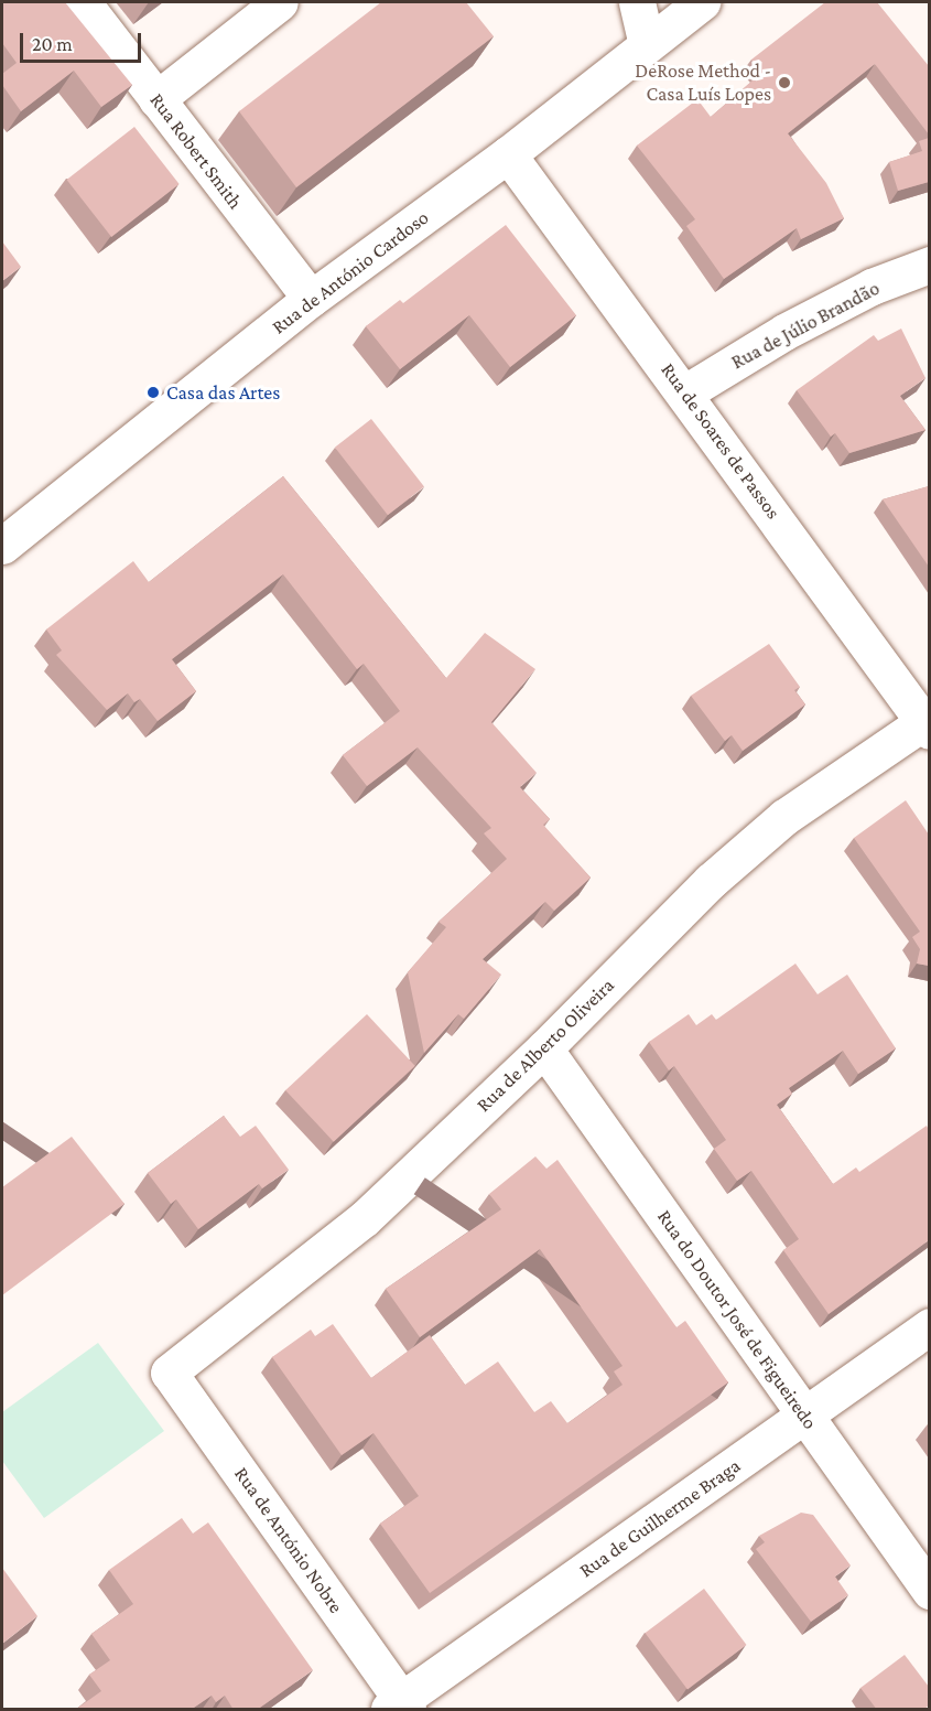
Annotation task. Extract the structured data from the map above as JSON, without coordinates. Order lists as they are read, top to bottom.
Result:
{
  "streets": {
    "street": [
      "Rua Robert Smith",
      "Rua de António Cardoso",
      "Rua de Júlio Brandão",
      "Rua de Soares de Passos",
      "Rua de Alberto Oliveira",
      "Rua do Doutor José de Figueiredo",
      "Rua de Guilherme Braga",
      "Rua de António Nobre"
    ]
  },
  "crossings": [
    ["Rua Robert Smith", "Rua de António Cardoso"],
    ["Rua de António Cardoso", "Rua de Soares de Passos"],
    ["Rua de Júlio Brandão", "Rua de Soares de Passos"],
    ["Rua de Soares de Passos", "Rua de Alberto Oliveira"],
    ["Rua de Alberto Oliveira", "Rua do Doutor José de Figueiredo"],
    ["Rua de Alberto Oliveira", "Rua de António Nobre"],
    ["Rua do Doutor José de Figueiredo", "Rua de Guilherme Braga"],
    ["Rua de Guilherme Braga", "Rua de António Nobre"]
  ],
  "places": ["DeRose Method - Casa Luís Lopes", "Casa das Artes"],
  "scale_bar": "20 m"
}
